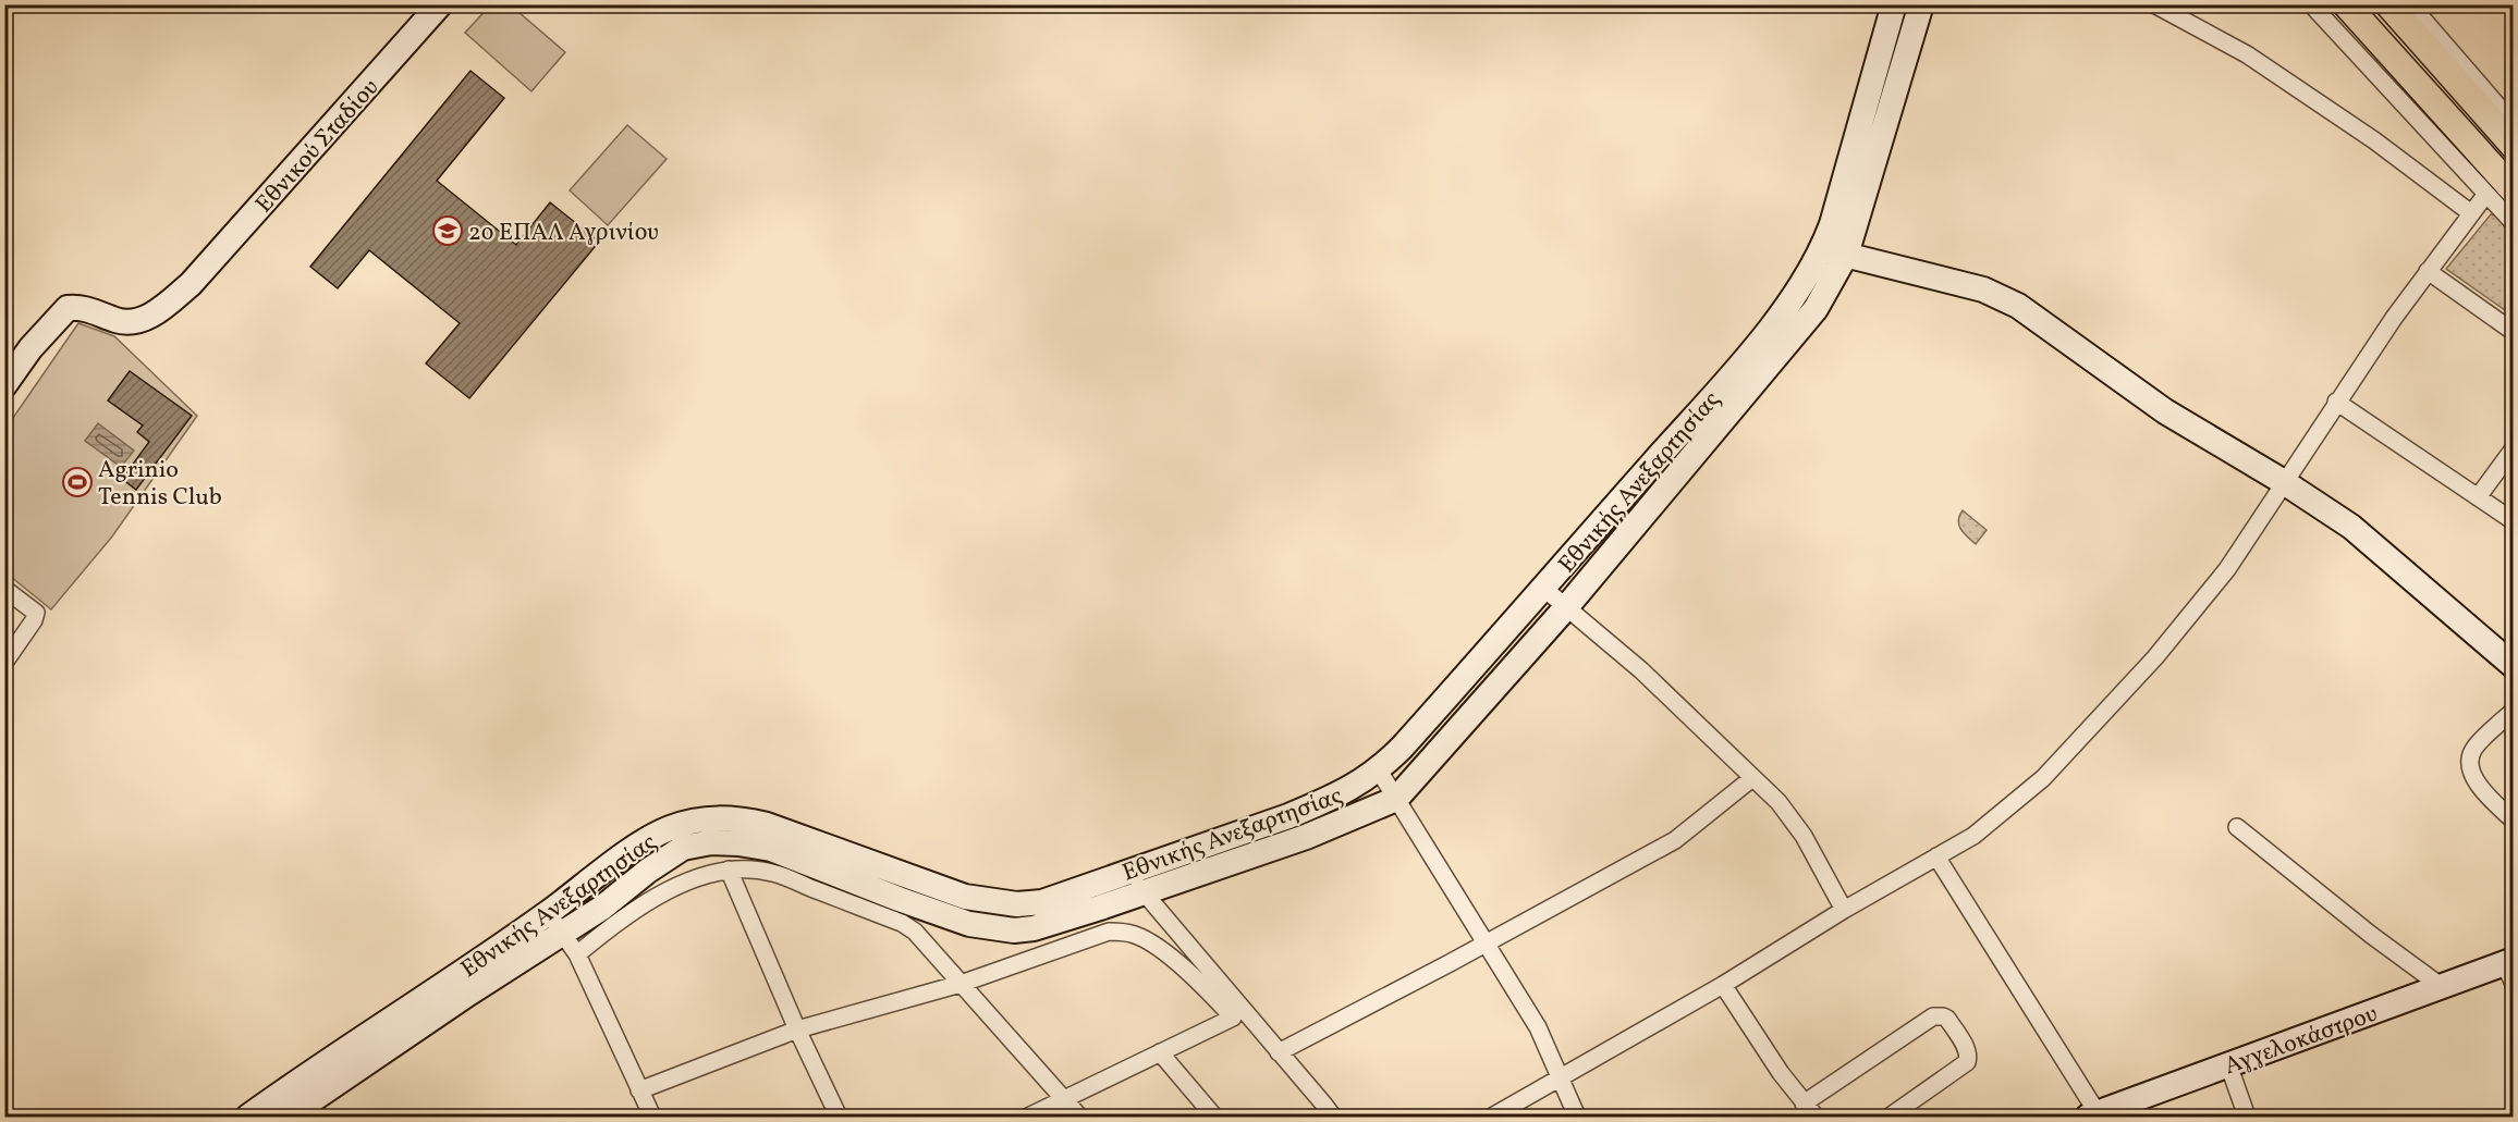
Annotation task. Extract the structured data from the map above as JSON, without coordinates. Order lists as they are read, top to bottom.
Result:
{
  "streets": {
    "street": ["Εθνικού Σταδίου", "Εθνικής Ανεξαρτησίας", "Αγγελοκάστρου"]
  },
  "places": {
    "school or university": ["2ο ΕΠΑΛ Αγρινίου"],
    "sports": ["Agrinio Tennis Club"]
  }
}
